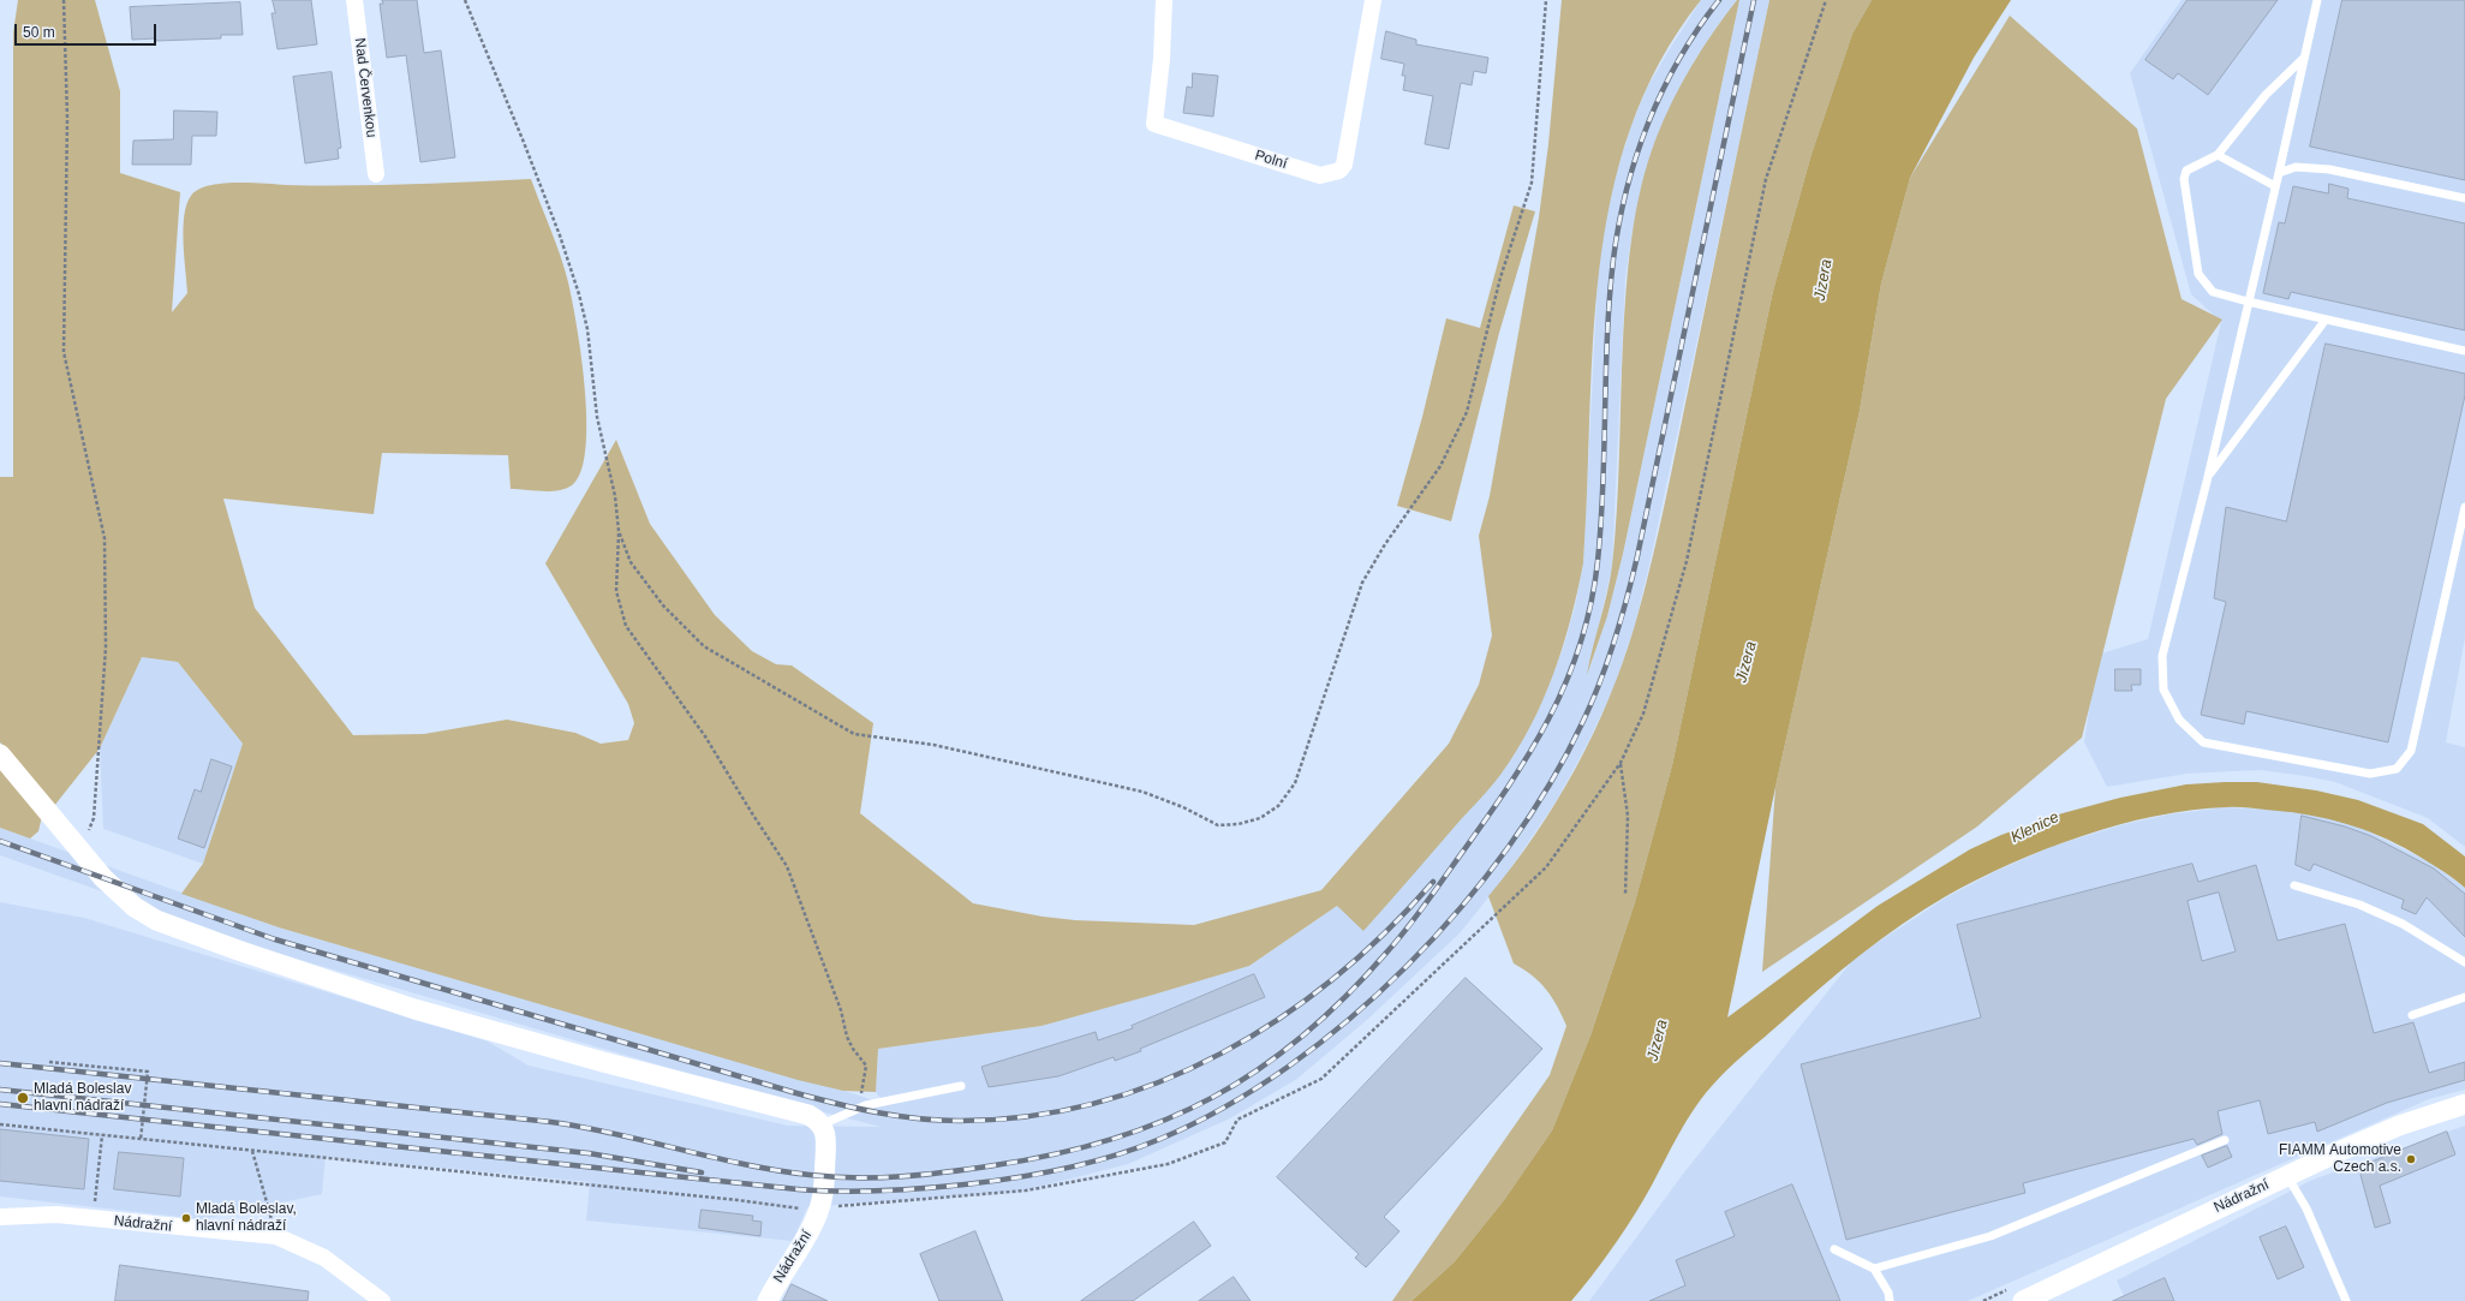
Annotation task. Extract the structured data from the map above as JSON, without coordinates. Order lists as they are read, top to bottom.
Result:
{
  "streets": {
    "street": ["Nad Červenkou", "Polní", "Nádražní"]
  },
  "water": ["Jizera", "Klenice"],
  "places": ["Mladá Boleslav hlavní nádraží", "FIAMM Automotive Czech a.s.", "Mladá Boleslav, hlavní nádraží"],
  "scale_bar": "50 m"
}
